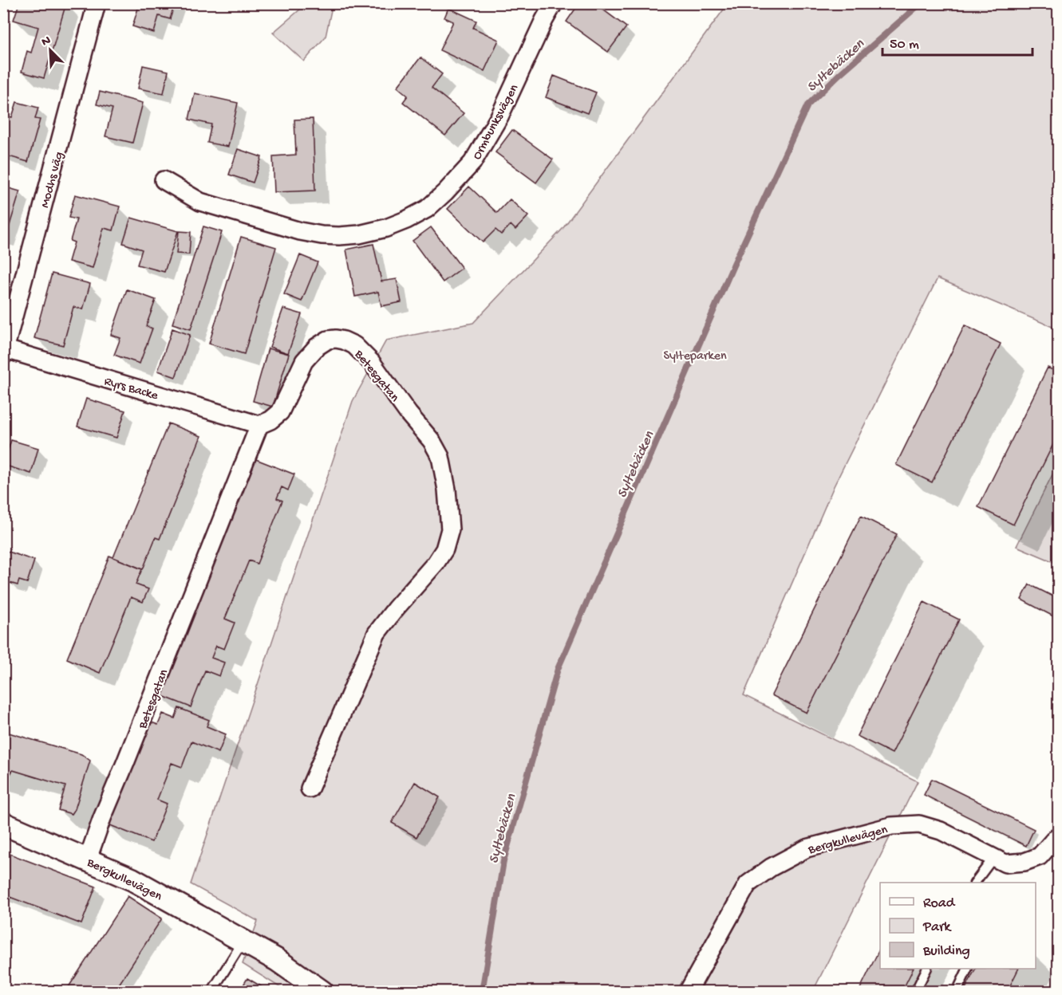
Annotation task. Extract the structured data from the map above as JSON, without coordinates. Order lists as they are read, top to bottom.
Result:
{
  "streets": {
    "street": [
      "Ormbunksvägen",
      "Modhs väg",
      "Betesgatan",
      "Ryrs Backe",
      "Bergkullevägen"
    ]
  },
  "crossings": [
    ["Modhs väg", "Ryrs Backe"],
    ["Betesgatan", "Ryrs Backe"],
    ["Betesgatan", "Bergkullevägen"]
  ],
  "water": ["Syltebäcken"],
  "parks": ["Sylteparken"],
  "legend": ["Road", "Park", "Building"],
  "scale_bar": "50 m",
  "north": "top left"
}
